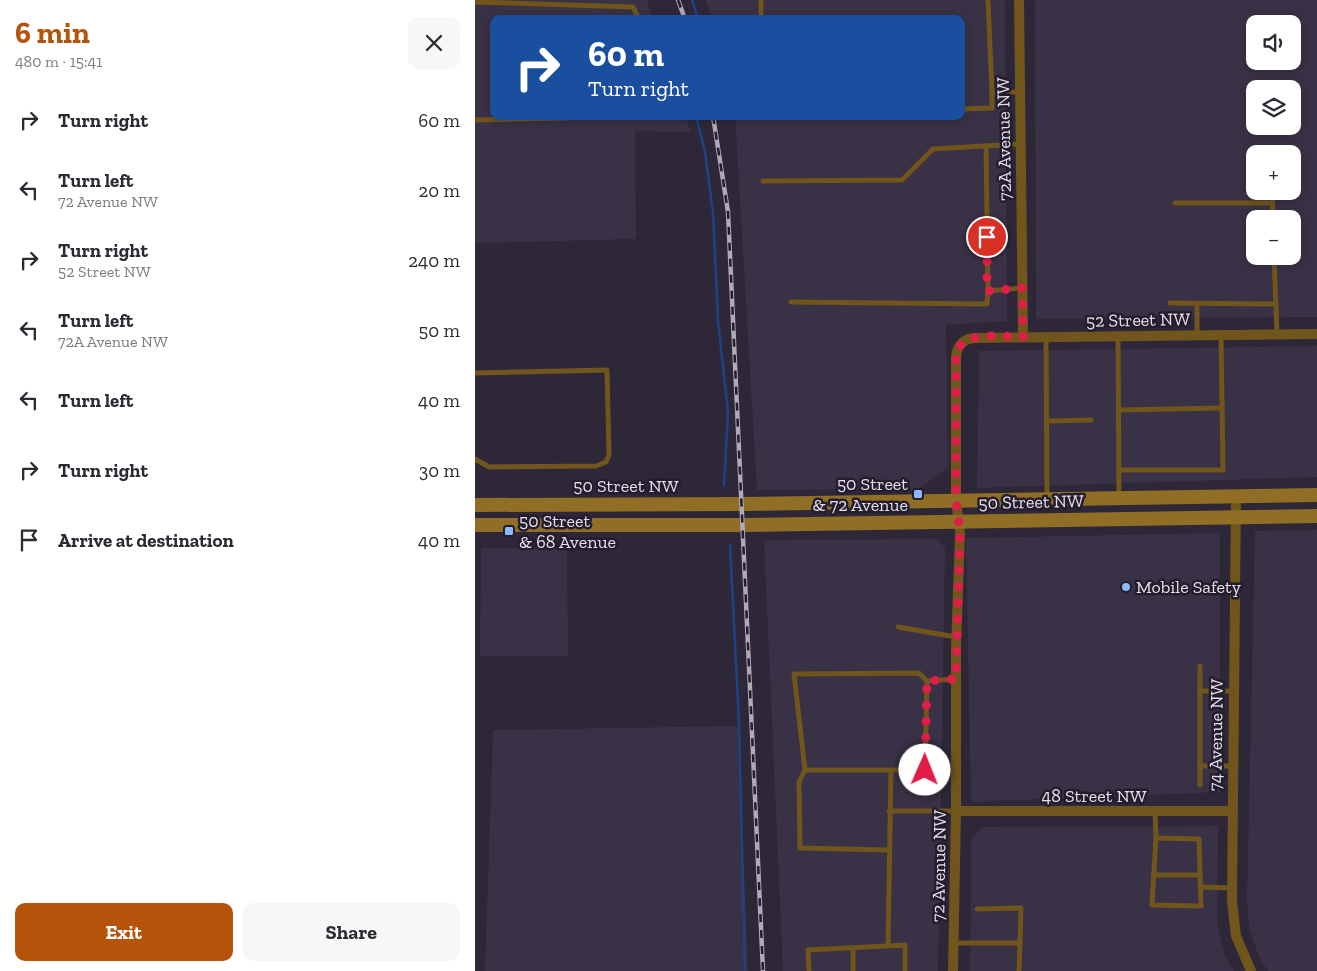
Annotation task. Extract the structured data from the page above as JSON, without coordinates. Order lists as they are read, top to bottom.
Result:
{
  "streets": {
    "main road": ["50 Street NW"],
    "street": [
      "72A Avenue NW",
      "52 Street NW",
      "74 Avenue NW",
      "48 Street NW",
      "72 Avenue NW"
    ]
  },
  "crossings": [
    ["72A Avenue NW", "52 Street NW"],
    ["52 Street NW", "72 Avenue NW"],
    ["50 Street NW", "74 Avenue NW"],
    ["50 Street NW", "72 Avenue NW"],
    ["74 Avenue NW", "48 Street NW"],
    ["48 Street NW", "72 Avenue NW"]
  ],
  "places": {
    "transit": ["50 Street & 72 Avenue", "50 Street & 68 Avenue"],
    "other": ["Mobile Safety"]
  },
  "page": {
    "heading": ["6 min", "480 m · 15:41"],
    "map_buttons": ["+", "−"],
    "turn": ["60 m", "Turn right"],
    "list": [
      {
        "name": "Turn right",
        "value": "60 m"
      },
      {
        "name": "Turn left",
        "note": "72 Avenue NW",
        "value": "20 m"
      },
      {
        "name": "Turn right",
        "note": "52 Street NW",
        "value": "240 m"
      },
      {
        "name": "Turn left",
        "note": "72A Avenue NW",
        "value": "50 m"
      },
      {
        "name": "Turn left",
        "value": "40 m"
      },
      {
        "name": "Turn right",
        "value": "30 m"
      },
      {
        "name": "Arrive at destination",
        "value": "40 m"
      }
    ],
    "buttons": ["Exit", "Share"]
  }
}
